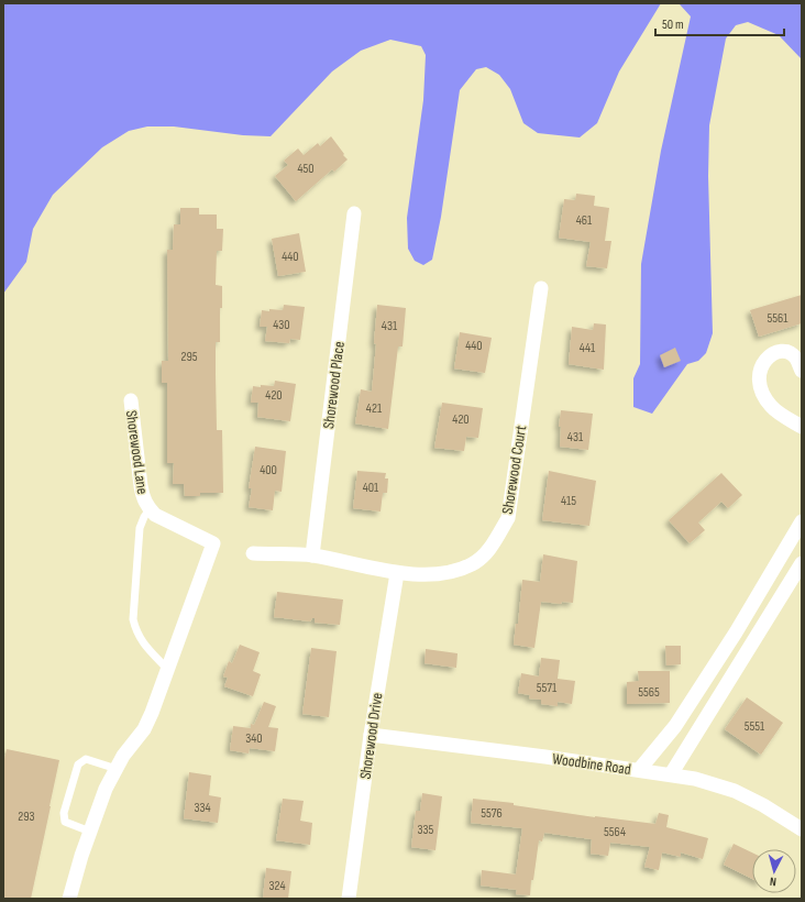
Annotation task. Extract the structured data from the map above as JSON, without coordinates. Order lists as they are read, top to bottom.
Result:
{
  "streets": {
    "street": [
      "Shorewood Place",
      "Shorewood Lane",
      "Shorewood Court",
      "Shorewood Drive",
      "Woodbine Road"
    ]
  },
  "crossings": [
    ["Shorewood Court", "Shorewood Drive"],
    ["Shorewood Drive", "Woodbine Road"]
  ],
  "house_numbers": [
    "450",
    "461",
    "440",
    "5561",
    "430",
    "431",
    "440",
    "441",
    "295",
    "420",
    "421",
    "420",
    "431",
    "400",
    "401",
    "415",
    "5571",
    "5565",
    "5551",
    "340",
    "334",
    "5576",
    "293",
    "335",
    "5564",
    "324"
  ],
  "scale_bar": "50 m",
  "north": "bottom"
}
